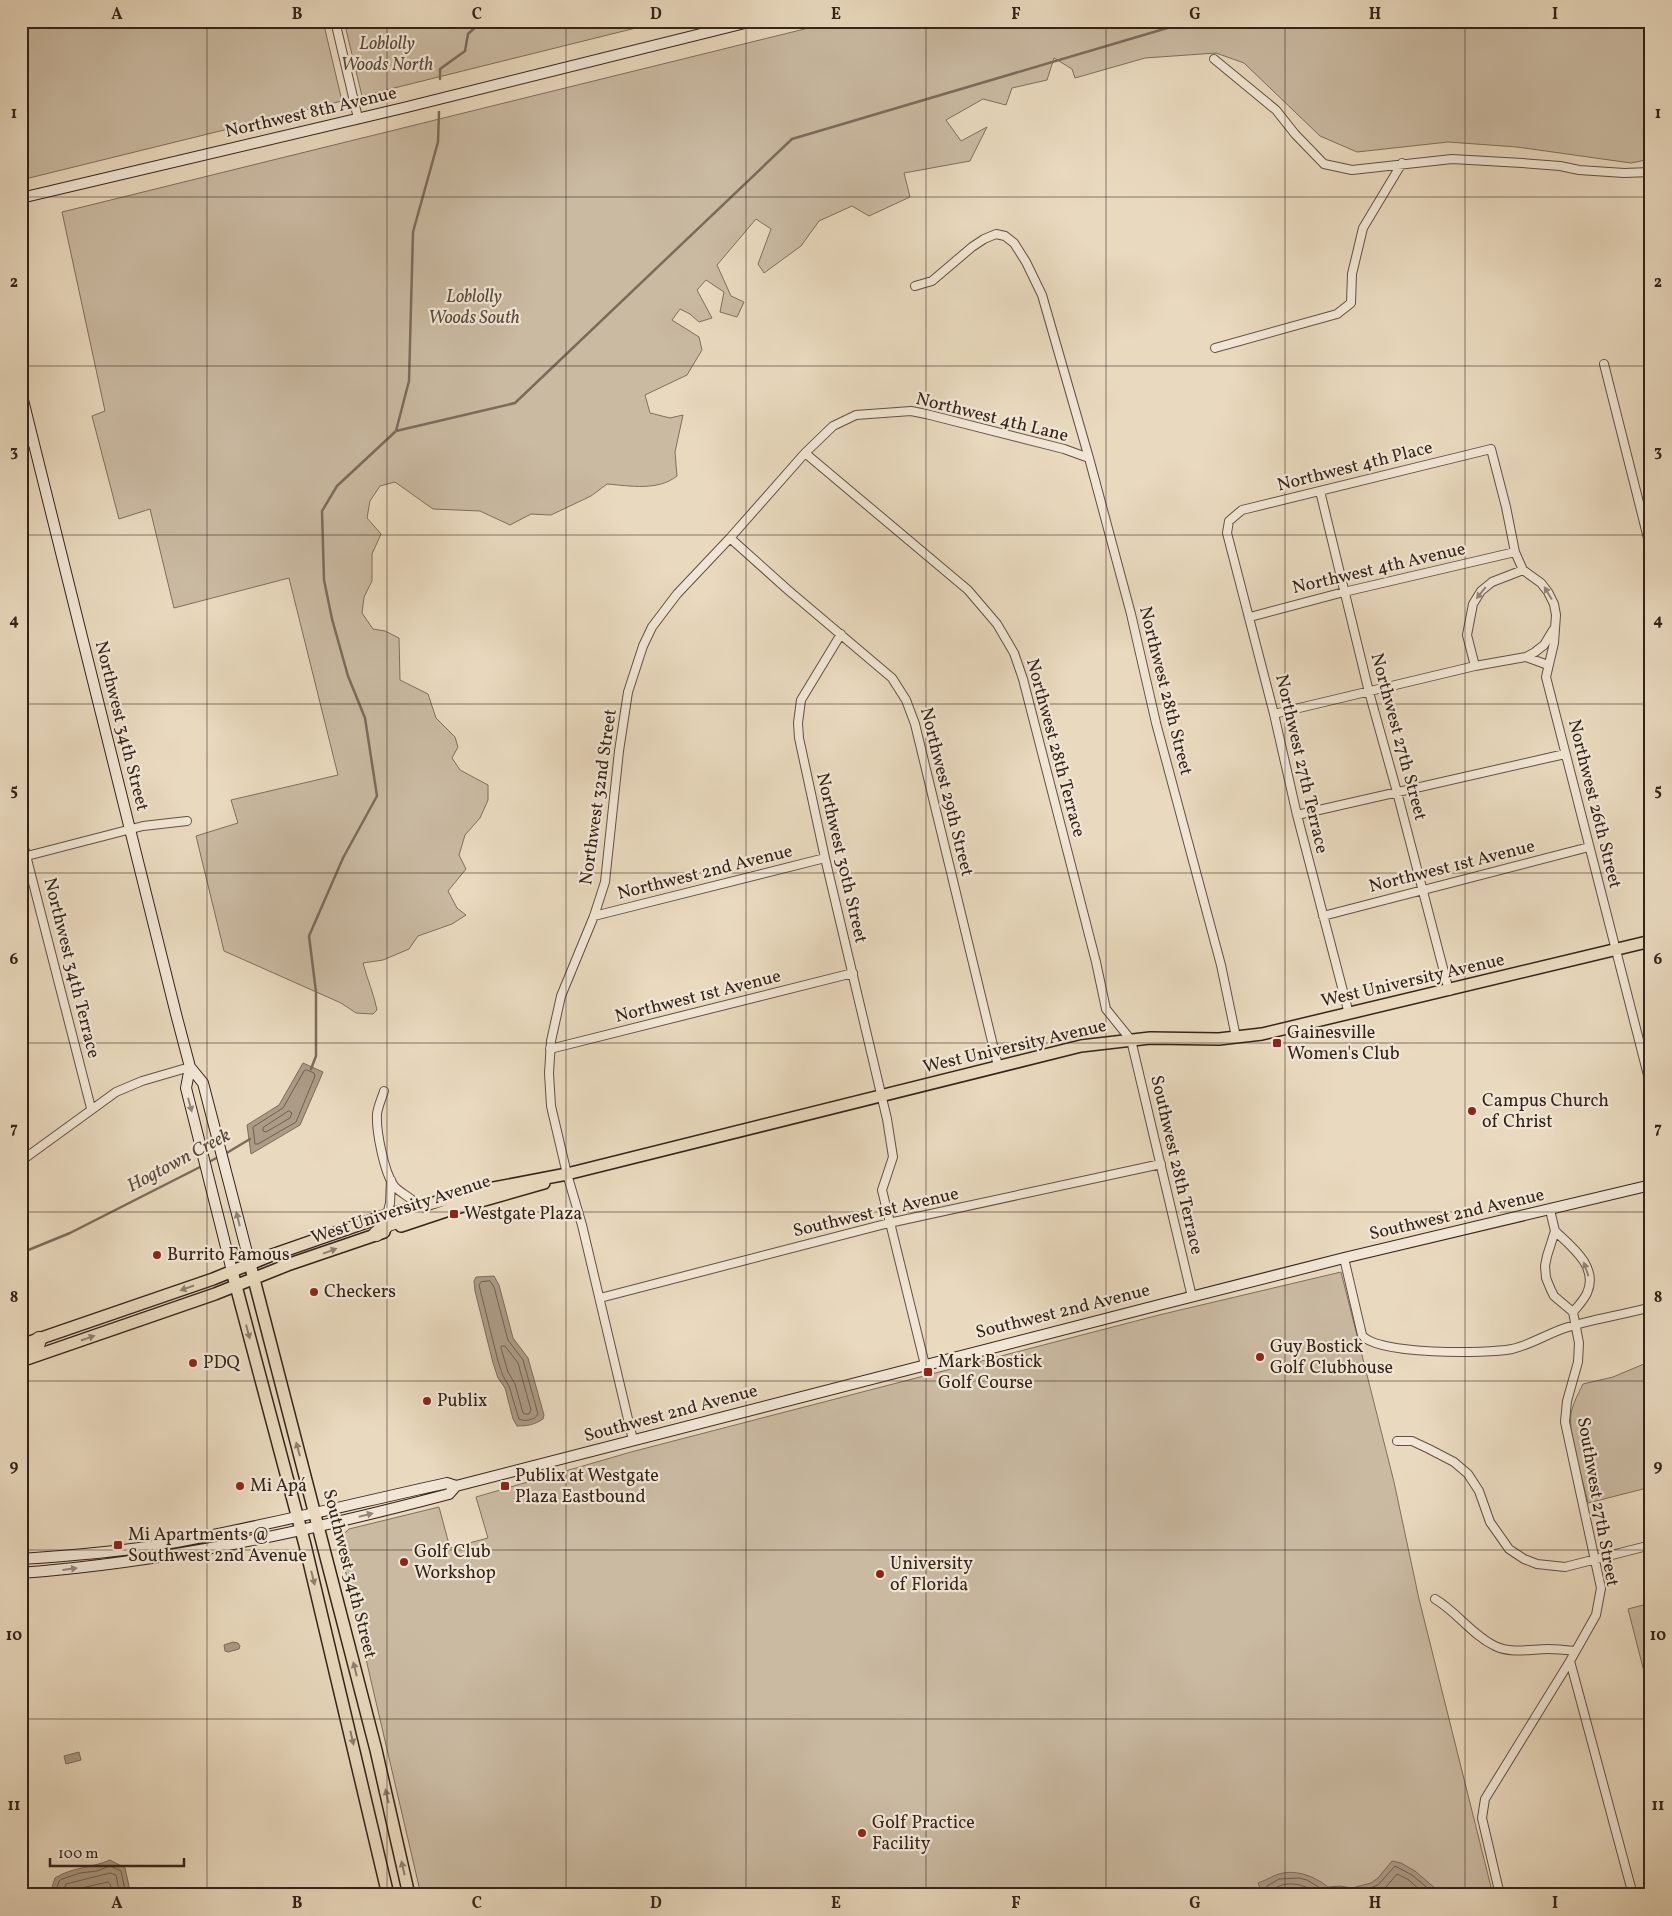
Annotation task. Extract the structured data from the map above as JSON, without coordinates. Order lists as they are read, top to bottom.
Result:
{
  "streets": {
    "main road": [
      "Northwest 8th Avenue",
      "Northwest 34th Street",
      "West University Avenue",
      "Southwest 2nd Avenue",
      "Southwest 34th Street"
    ],
    "street": [
      "Northwest 4th Lane",
      "Northwest 4th Place",
      "Northwest 4th Avenue",
      "Northwest 28th Street",
      "Northwest 27th Street",
      "Northwest 28th Terrace",
      "Northwest 27th Terrace",
      "Northwest 29th Street",
      "Northwest 32nd Street",
      "Northwest 26th Street",
      "Northwest 30th Street",
      "Northwest 1st Avenue",
      "Northwest 2nd Avenue",
      "Northwest 34th Terrace",
      "Southwest 28th Terrace",
      "Southwest 1st Avenue",
      "Southwest 27th Street"
    ]
  },
  "crossings": [
    ["Northwest 4th Lane", "Northwest 28th Street"],
    ["Northwest 4th Lane", "Northwest 28th Terrace"],
    ["Northwest 4th Lane", "Northwest 29th Street"],
    ["Northwest 4th Lane", "Northwest 32nd Street"],
    ["Northwest 4th Place", "Northwest 27th Street"],
    ["Northwest 4th Place", "Northwest 27th Terrace"],
    ["Northwest 4th Place", "Northwest 26th Street"],
    ["Northwest 4th Avenue", "Northwest 27th Street"],
    ["Northwest 4th Avenue", "Northwest 27th Terrace"],
    ["Northwest 4th Avenue", "Northwest 26th Street"],
    ["Northwest 28th Street", "West University Avenue"],
    ["Northwest 34th Street", "West University Avenue"],
    ["Northwest 34th Street", "Southwest 34th Street"],
    ["Northwest 27th Street", "Northwest 1st Avenue"],
    ["Northwest 27th Street", "West University Avenue"],
    ["Northwest 28th Terrace", "West University Avenue"],
    ["Northwest 28th Terrace", "Southwest 28th Terrace"],
    ["Northwest 27th Terrace", "Northwest 1st Avenue"],
    ["Northwest 27th Terrace", "West University Avenue"],
    ["Northwest 29th Street", "Northwest 32nd Street"],
    ["Northwest 29th Street", "Northwest 30th Street"],
    ["Northwest 29th Street", "West University Avenue"],
    ["Northwest 32nd Street", "Northwest 1st Avenue"],
    ["Northwest 32nd Street", "Northwest 2nd Avenue"],
    ["Northwest 32nd Street", "West University Avenue"],
    ["Northwest 32nd Street", "Southwest 1st Avenue"],
    ["Northwest 32nd Street", "Southwest 2nd Avenue"],
    ["Northwest 26th Street", "Northwest 1st Avenue"],
    ["Northwest 26th Street", "West University Avenue"],
    ["Northwest 30th Street", "Northwest 1st Avenue"],
    ["Northwest 30th Street", "Northwest 2nd Avenue"],
    ["Northwest 30th Street", "West University Avenue"],
    ["Northwest 30th Street", "Southwest 1st Avenue"],
    ["Northwest 30th Street", "Southwest 2nd Avenue"],
    ["West University Avenue", "Southwest 28th Terrace"],
    ["West University Avenue", "Southwest 34th Street"],
    ["Southwest 28th Terrace", "Southwest 1st Avenue"],
    ["Southwest 28th Terrace", "Southwest 2nd Avenue"],
    ["Southwest 2nd Avenue", "Southwest 34th Street"]
  ],
  "water": ["Hogtown Creek"],
  "parks": ["Loblolly Woods North", "Loblolly Woods South"],
  "places": {
    "transit": [
      "Gainesville Women's Club",
      "Westgate Plaza",
      "Mark Bostick Golf Course",
      "Publix at Westgate Plaza Eastbound",
      "Mi Apartments @ Southwest 2nd Avenue"
    ],
    "other": [
      "Campus Church of Christ",
      "Burrito Famous",
      "Checkers",
      "Guy Bostick Golf Clubhouse",
      "PDQ",
      "Publix",
      "Mi Apá",
      "Golf Club Workshop",
      "University of Florida",
      "Golf Practice Facility"
    ]
  },
  "scale_bar": "100 m",
  "grid": {
    "columns": [
      "A",
      "B",
      "C",
      "D",
      "E",
      "F",
      "G",
      "H",
      "I"
    ],
    "rows": [
      "1",
      "2",
      "3",
      "4",
      "5",
      "6",
      "7",
      "8",
      "9",
      "10",
      "11"
    ]
  }
}
